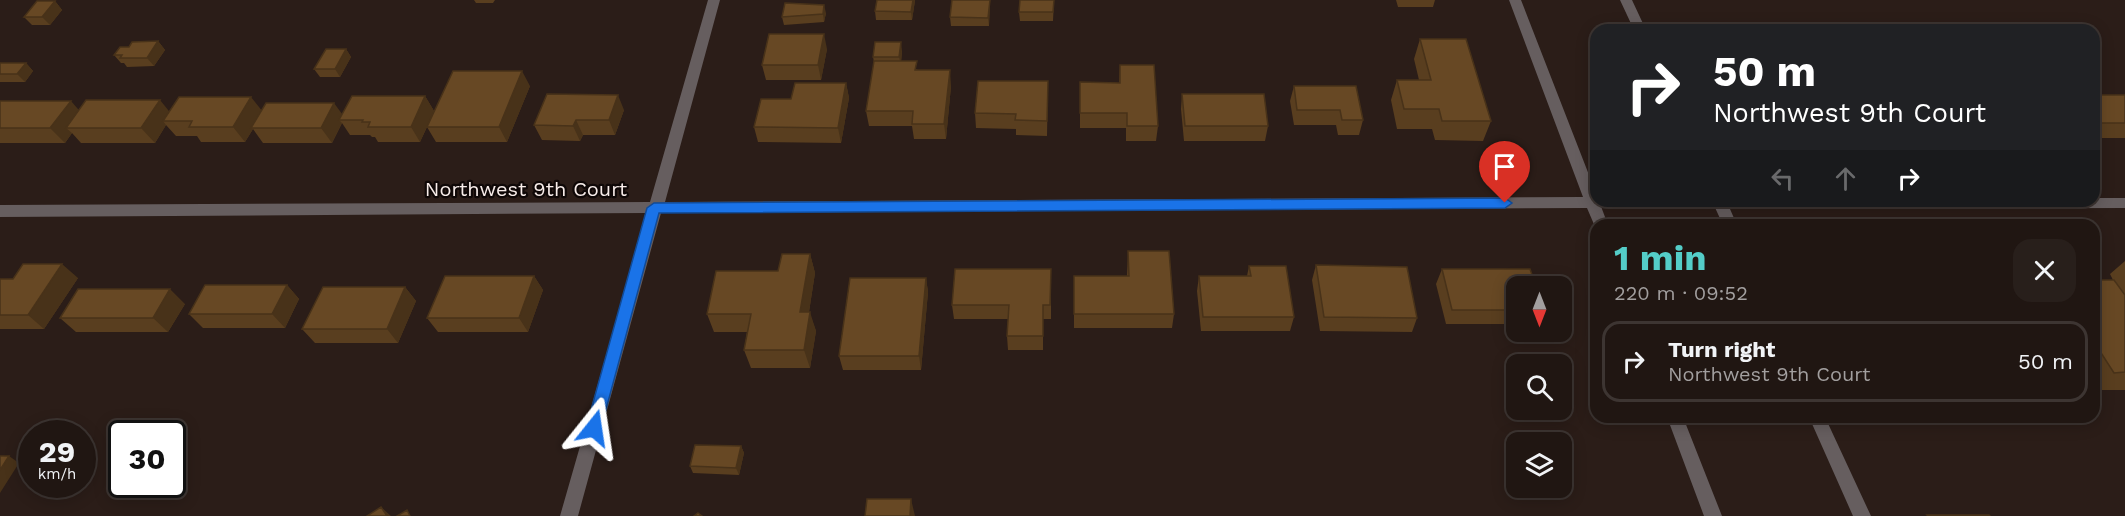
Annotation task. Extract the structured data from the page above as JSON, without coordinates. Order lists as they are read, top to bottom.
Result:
{
  "streets": {
    "street": ["Northwest 9th Court"]
  },
  "north": "bottom",
  "page": {
    "turn": ["50 m", "Northwest 9th Court"],
    "heading": ["1 min", "220 m · 09:52"],
    "list": [
      {
        "name": "Turn right",
        "note": "Northwest 9th Court",
        "value": "50 m"
      }
    ],
    "speed": "29 km/h",
    "limit": "30"
  }
}
